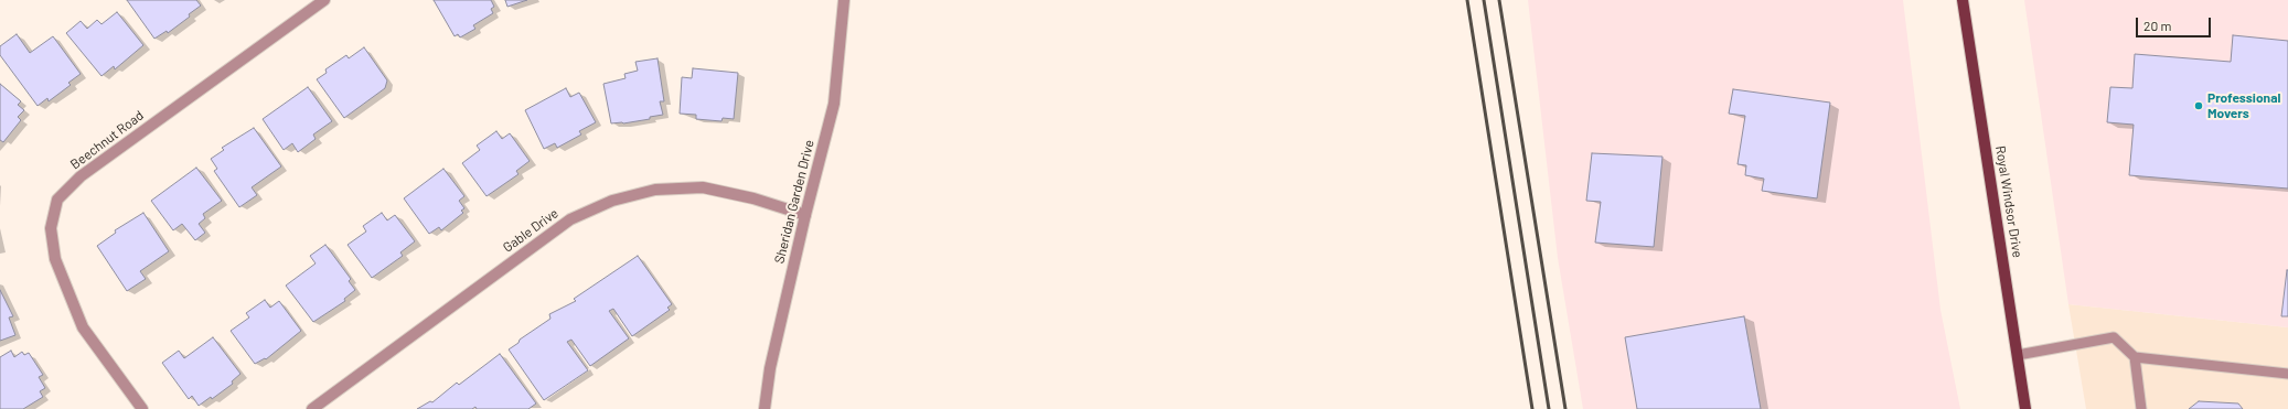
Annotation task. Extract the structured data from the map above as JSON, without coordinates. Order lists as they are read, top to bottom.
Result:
{
  "streets": {
    "main road": ["Royal Windsor Drive"],
    "street": ["Beechnut Road", "Sheridan Garden Drive", "Gable Drive"]
  },
  "crossings": [
    ["Sheridan Garden Drive", "Gable Drive"]
  ],
  "places": ["Professional Movers"],
  "scale_bar": "20 m"
}
